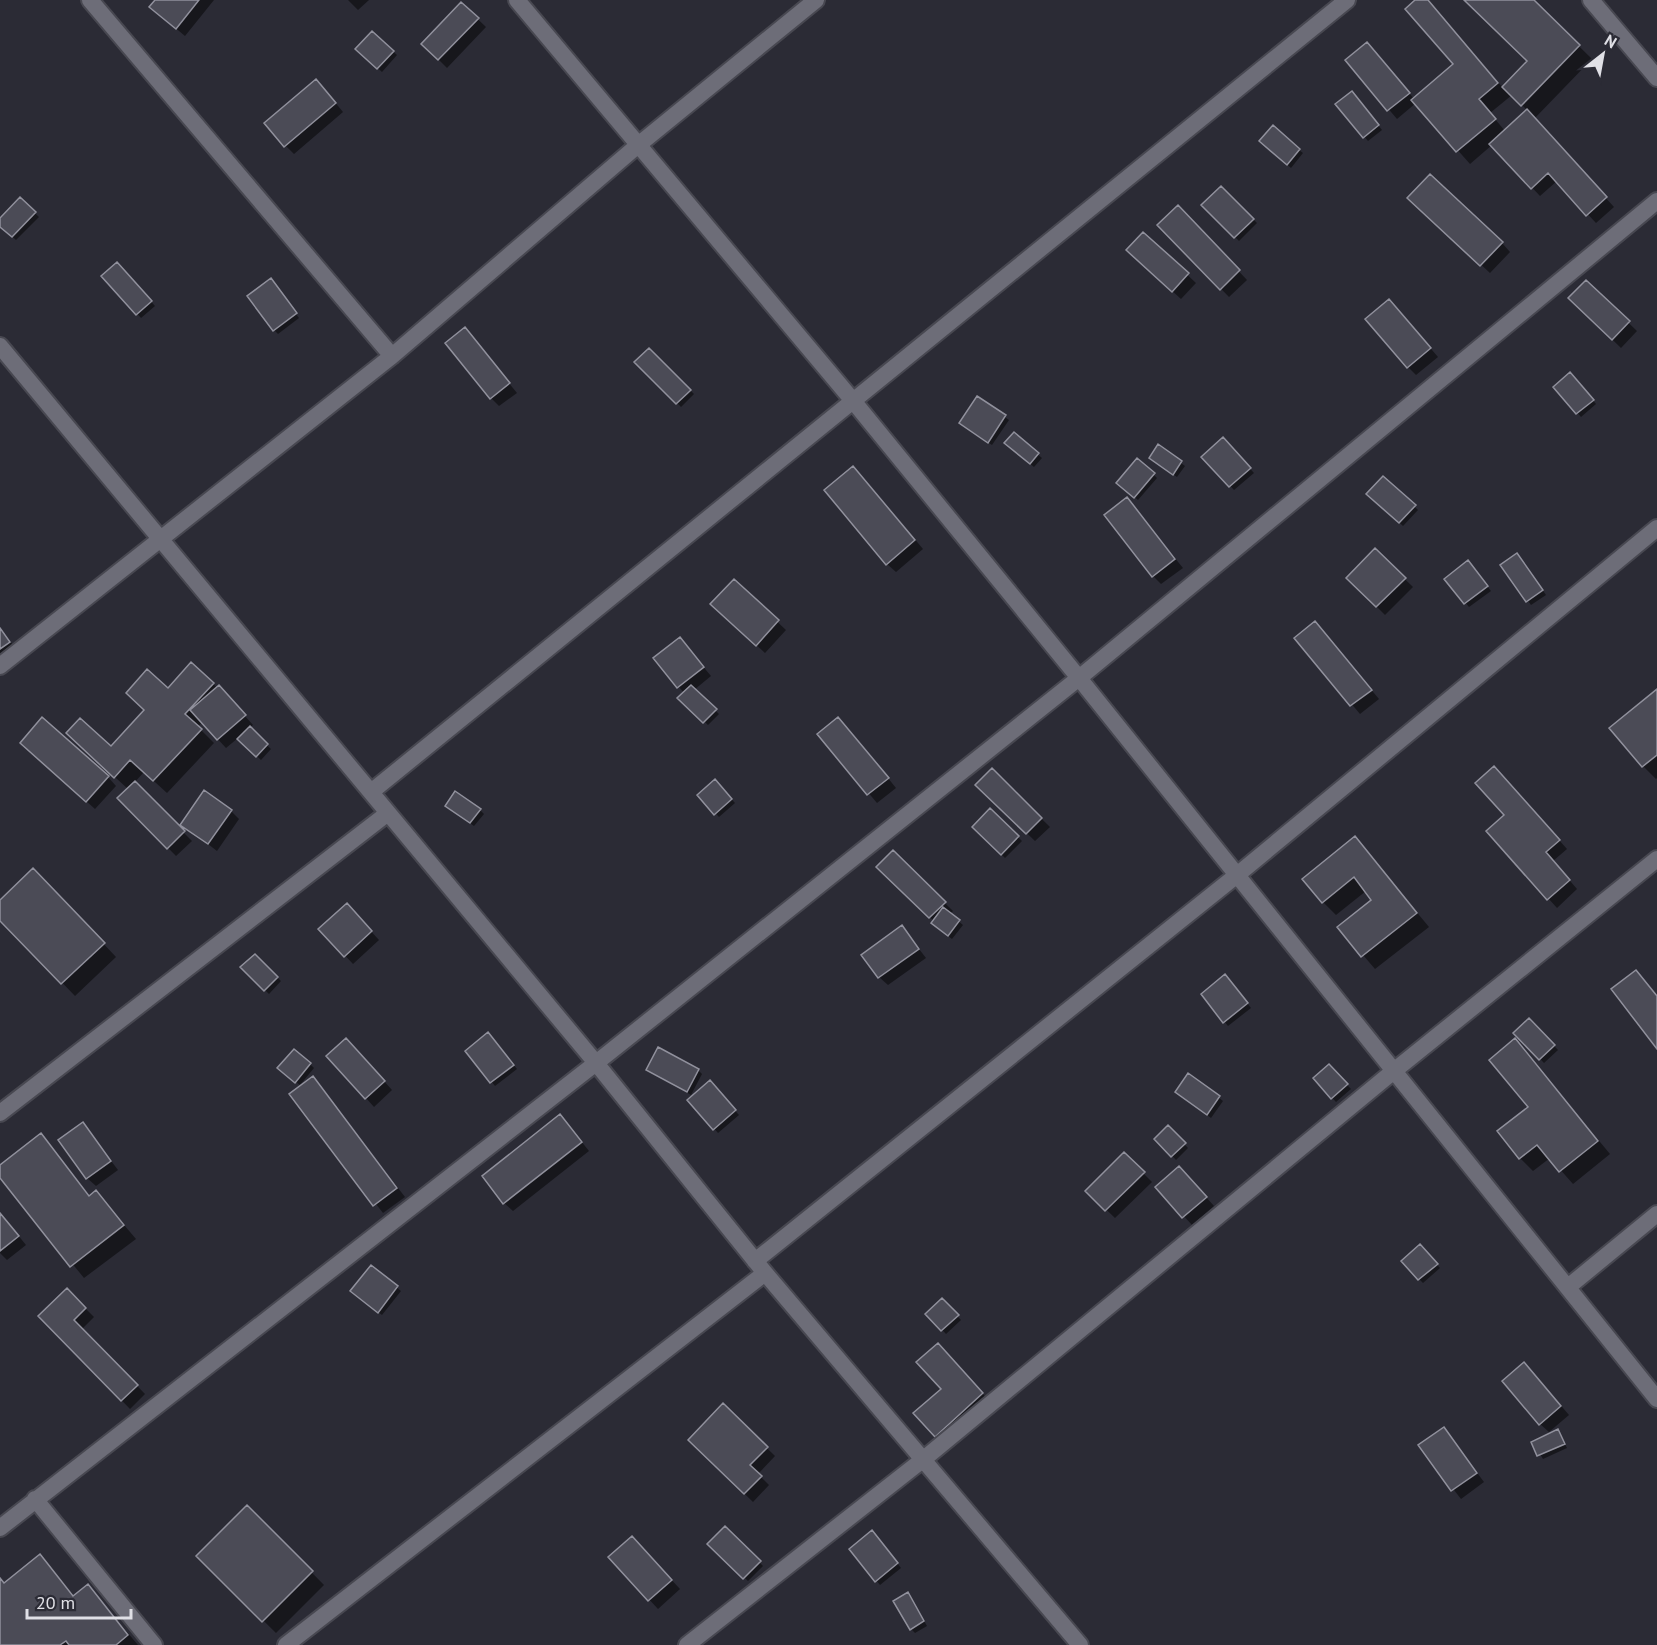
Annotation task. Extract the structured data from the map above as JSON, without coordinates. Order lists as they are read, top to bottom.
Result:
{
  "scale_bar": "20 m",
  "north": "top right"
}
